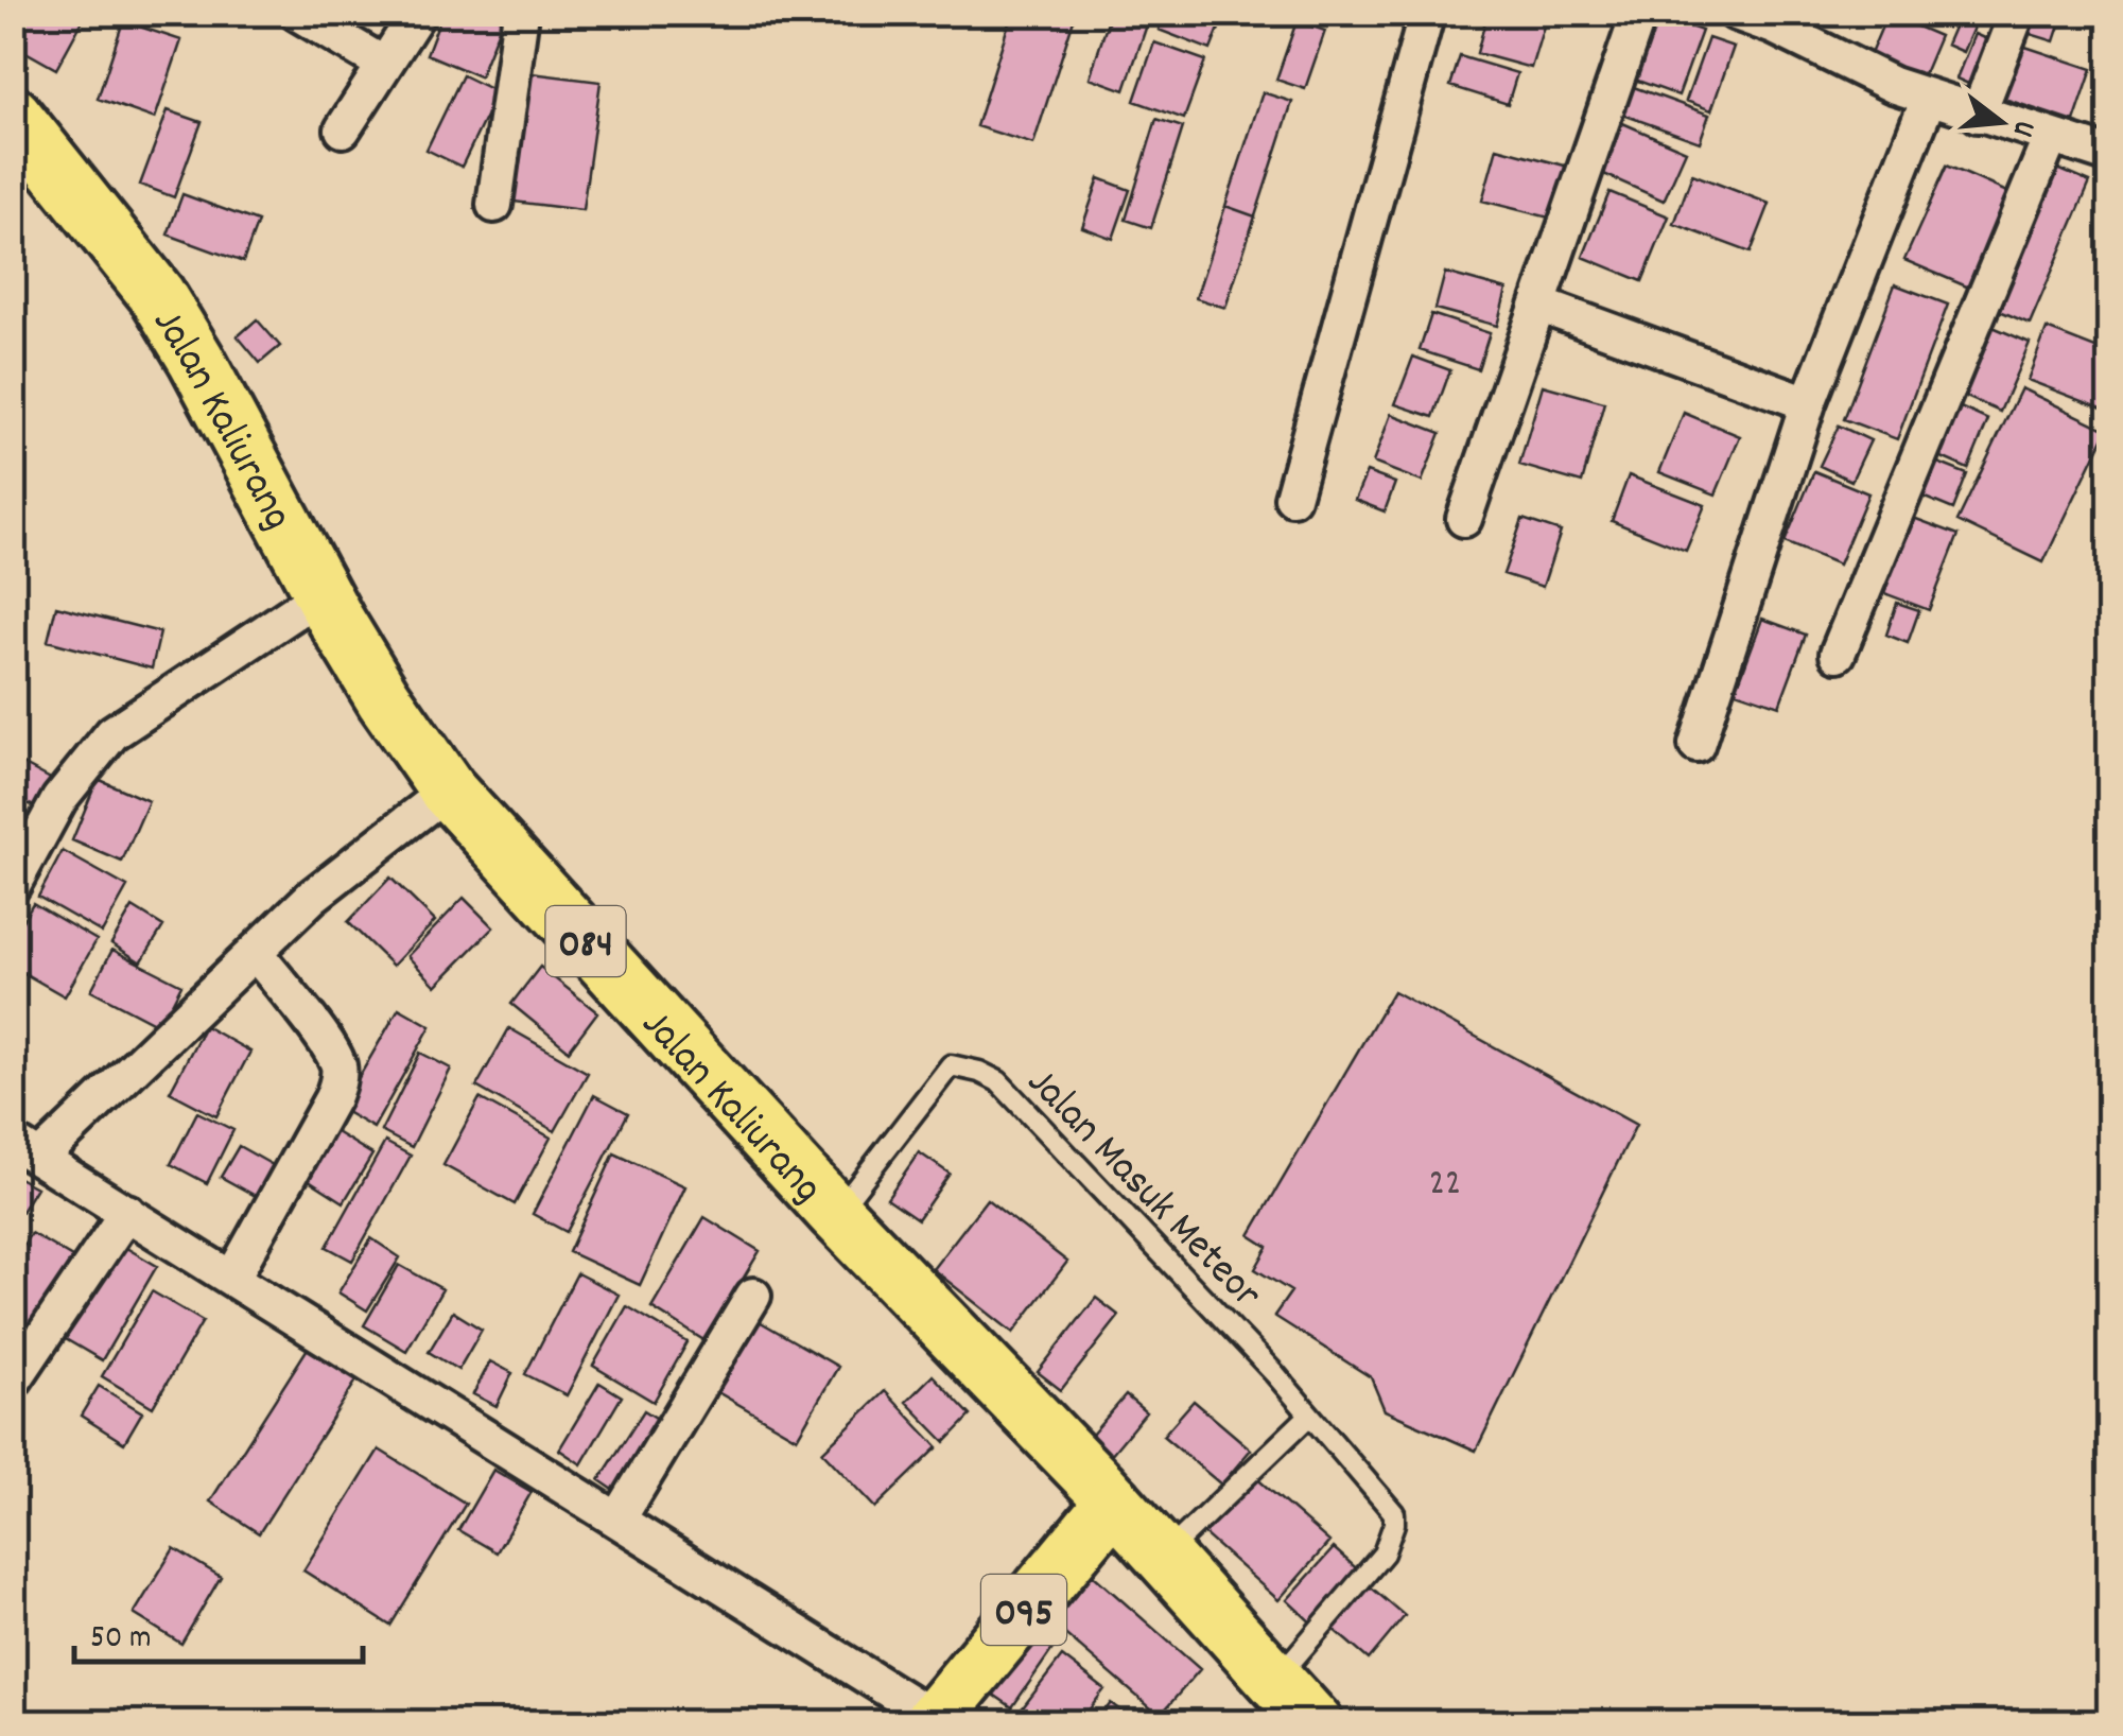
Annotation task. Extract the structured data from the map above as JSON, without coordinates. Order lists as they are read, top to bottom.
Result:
{
  "streets": {
    "main road": ["Jalan Kaliurang", "084", "095"],
    "lane": ["Jalan Masuk Meteor"]
  },
  "crossings": [
    ["Jalan Kaliurang", "Jalan Masuk Meteor"],
    ["Jalan Kaliurang", "095"]
  ],
  "house_numbers": ["22"],
  "scale_bar": "50 m",
  "north": "right"
}
